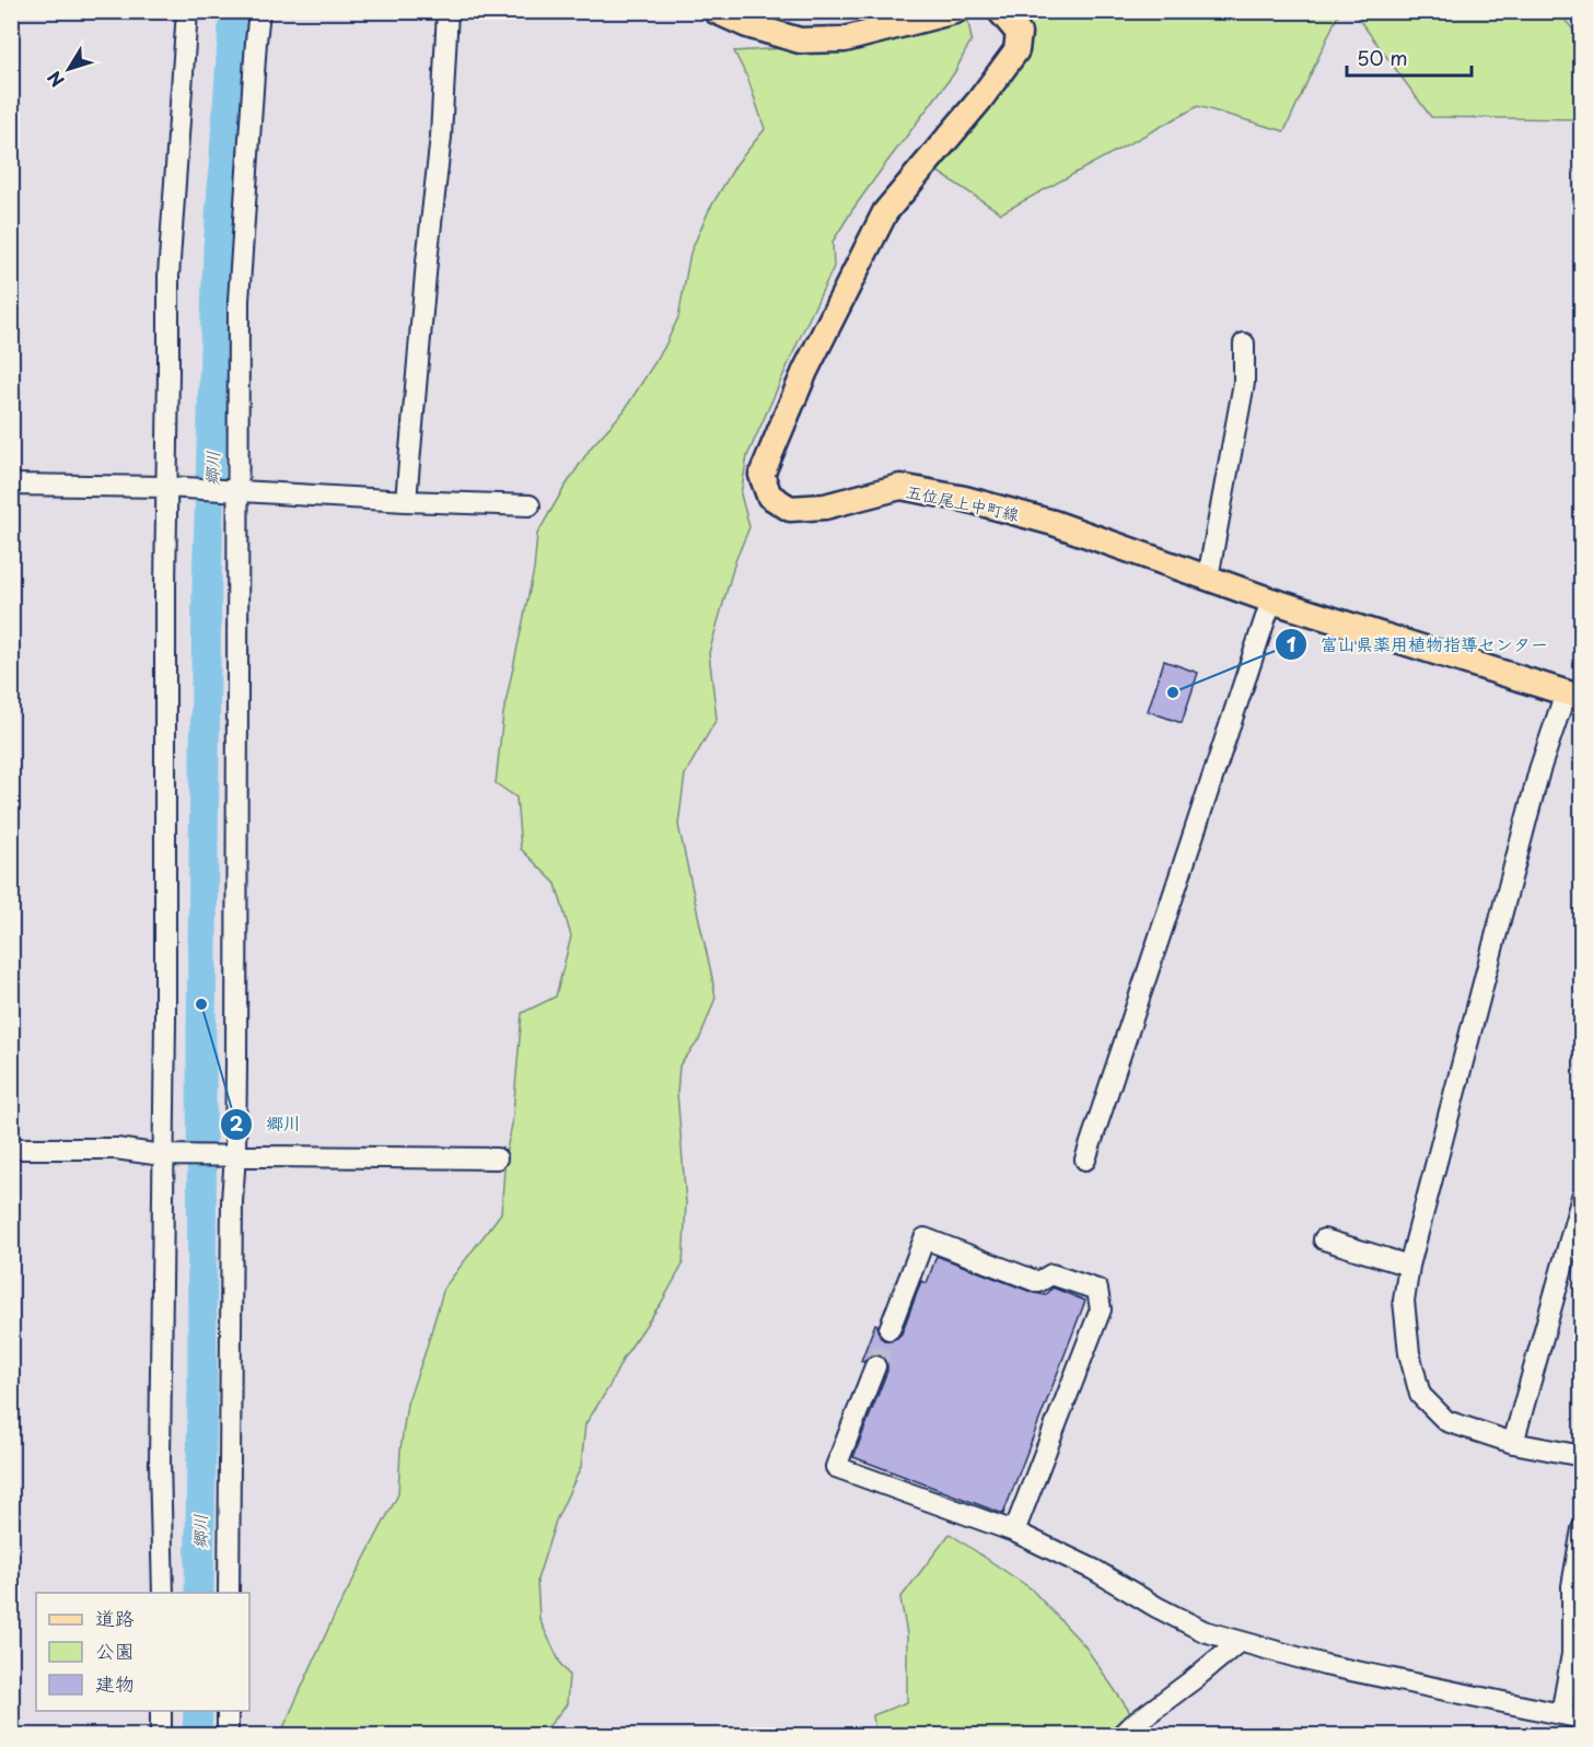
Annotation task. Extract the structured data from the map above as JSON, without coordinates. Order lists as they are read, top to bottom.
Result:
{
  "streets": {
    "main road": ["五位尾上中町線"]
  },
  "water": ["郷川"],
  "places": ["富山県薬用植物指導センター", "郷川"],
  "legend": ["道路", "公園", "建物"],
  "scale_bar": "50 m",
  "north": "bottom left"
}
